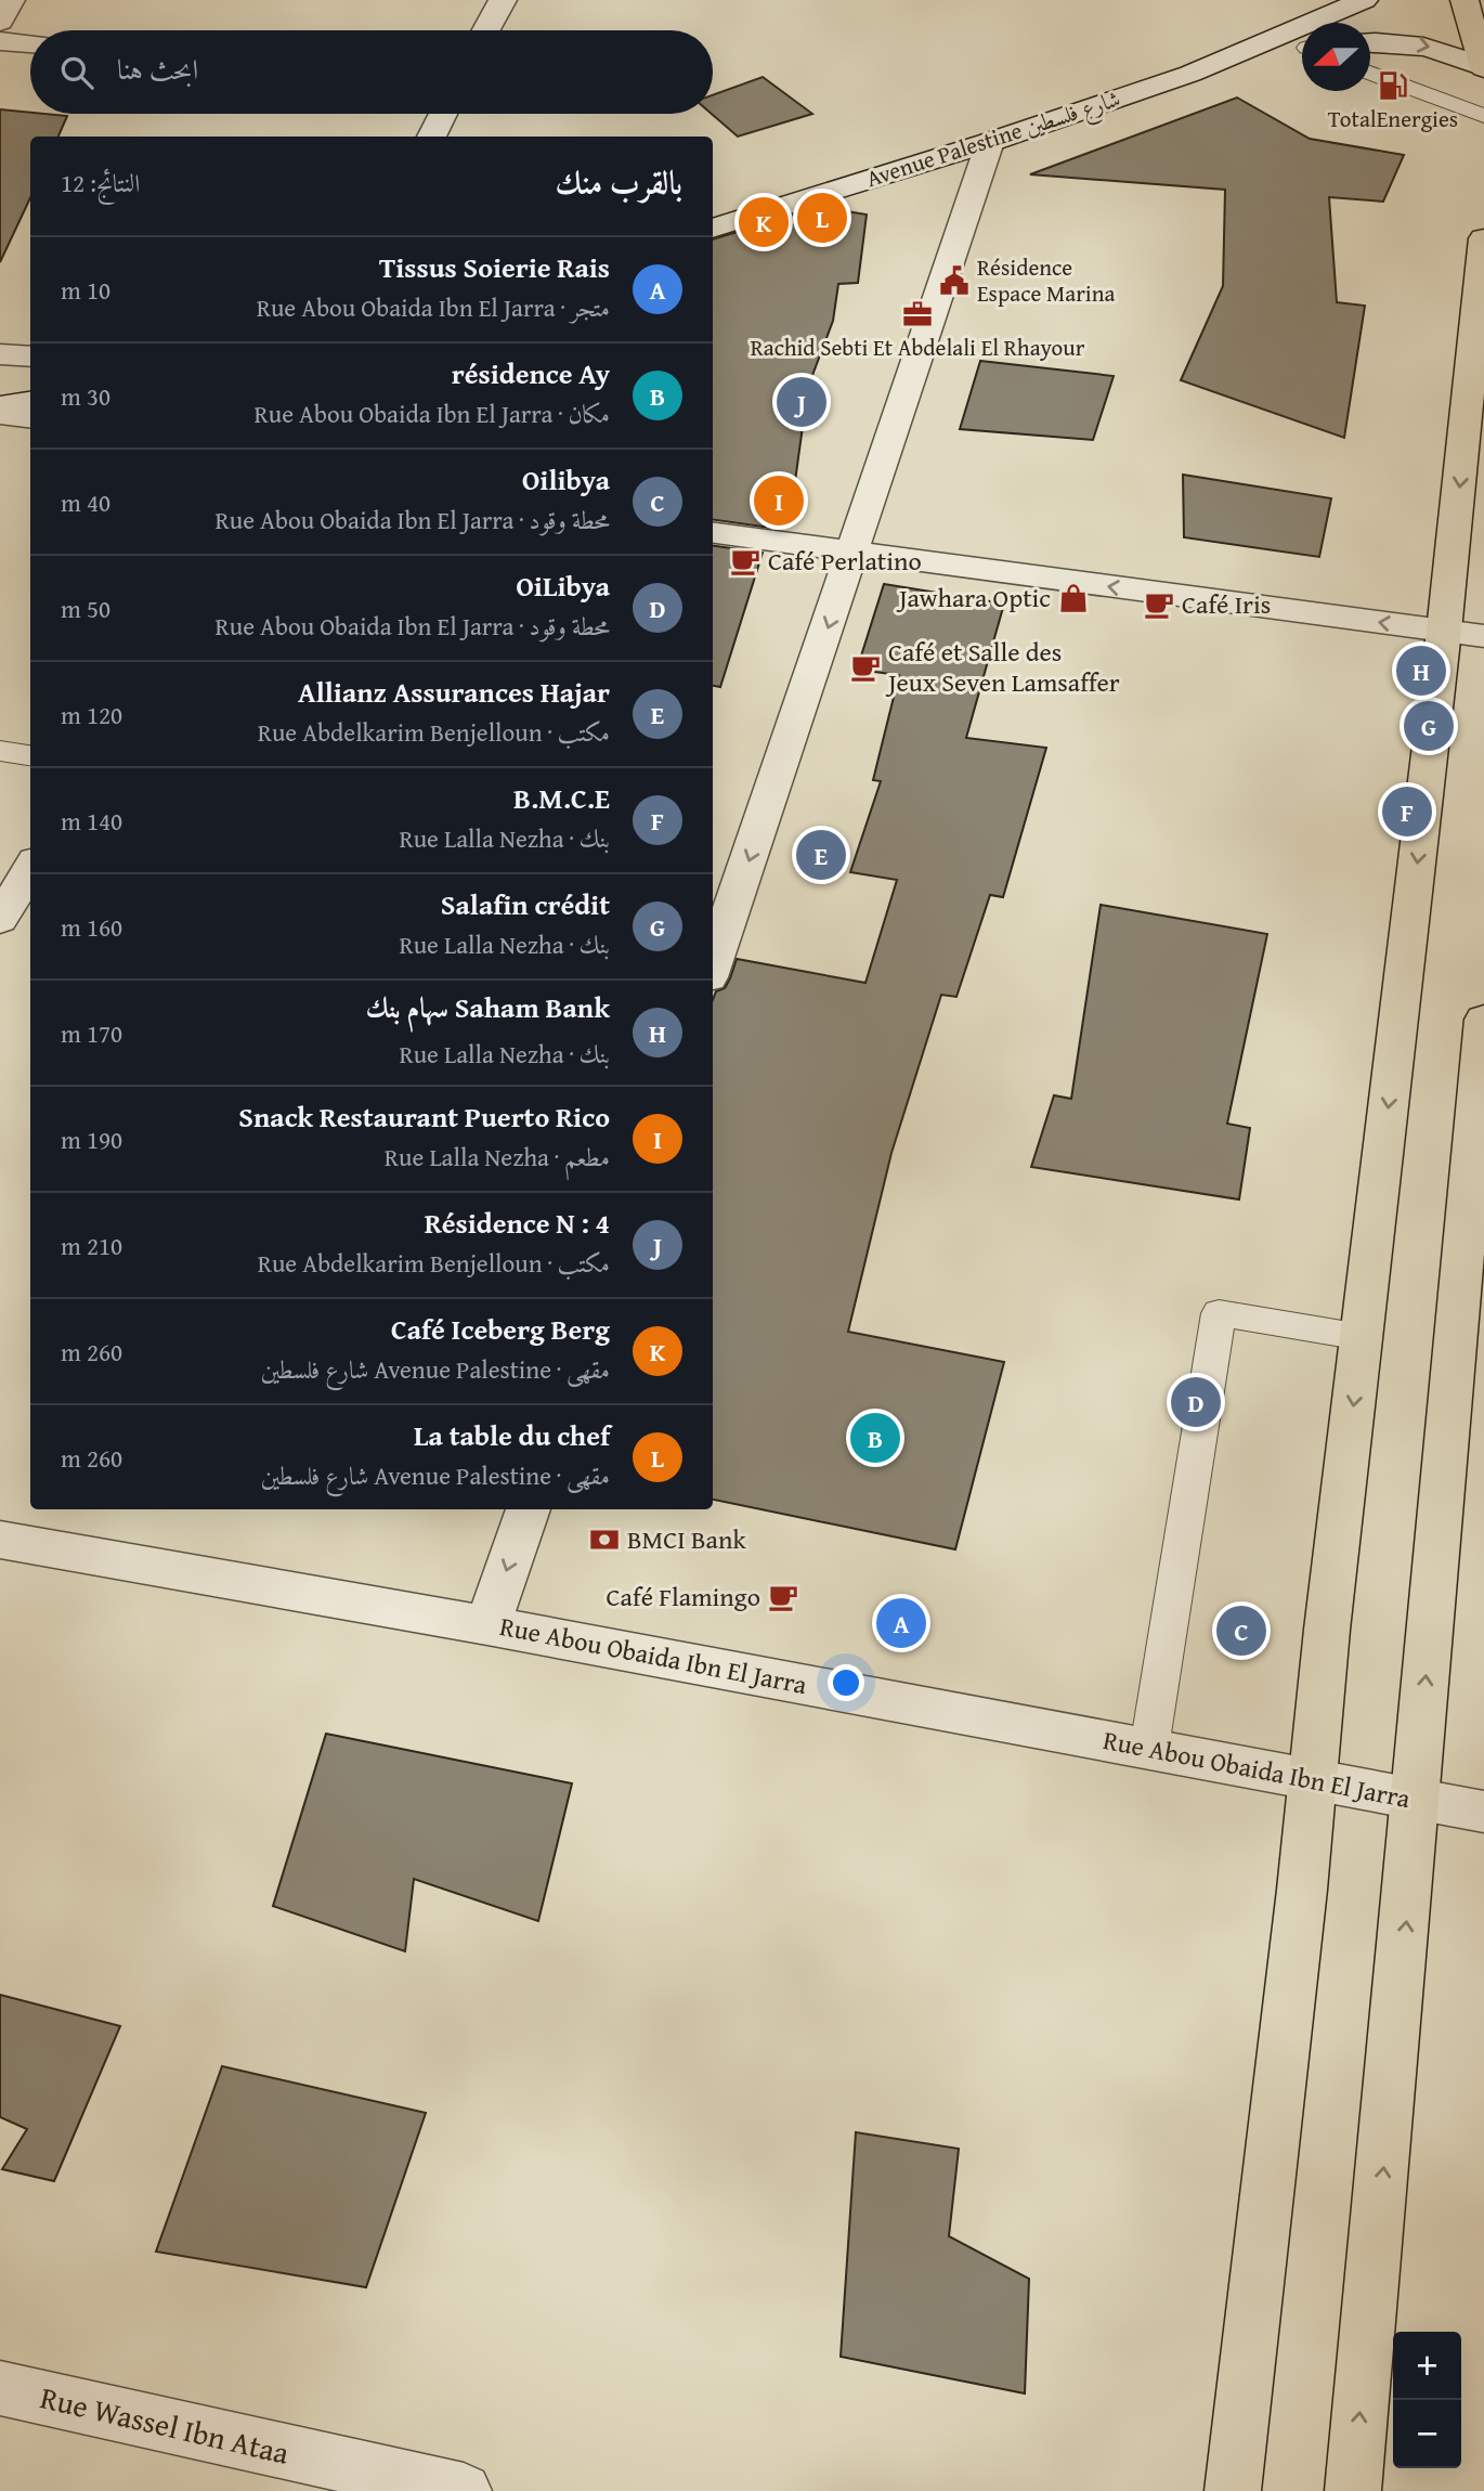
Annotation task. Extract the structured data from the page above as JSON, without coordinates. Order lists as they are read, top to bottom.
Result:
{
  "streets": {
    "street": ["Avenue Palestine شارع فلسطين", "Rue Abou Obaida Ibn El Jarra", "Rue Wassel Ibn Ataa"]
  },
  "places": {
    "fuel station": ["TotalEnergies"],
    "public building": ["Résidence Espace Marina"],
    "office": ["Rachid Sebti Et Abdelali El Rhayour"],
    "cafe": [
      "Café Perlatino",
      "Café Iris",
      "Café et Salle des Jeux Seven Lamsaffer",
      "Café Flamingo"
    ],
    "shop": ["Jawhara Optic"],
    "bank": ["BMCI Bank"]
  },
  "north": "left",
  "page": {
    "search": "ابحث هنا",
    "heading": ["بالقرب منك", "النتائج: 12"],
    "pins": [
      "L",
      "K",
      "J",
      "I",
      "H",
      "G",
      "F",
      "E",
      "D",
      "B",
      "A",
      "C"
    ],
    "list": [
      {
        "mark": "A",
        "name": "Tissus Soierie Rais",
        "note": "متجر · Rue Abou Obaida Ibn El Jarra",
        "value": "10 m"
      },
      {
        "mark": "B",
        "name": "résidence Ay",
        "note": "مكان · Rue Abou Obaida Ibn El Jarra",
        "value": "30 m"
      },
      {
        "mark": "C",
        "name": "Oilibya",
        "note": "محطة وقود · Rue Abou Obaida Ibn El Jarra",
        "value": "40 m"
      },
      {
        "mark": "D",
        "name": "OiLibya",
        "note": "محطة وقود · Rue Abou Obaida Ibn El Jarra",
        "value": "50 m"
      },
      {
        "mark": "E",
        "name": "Allianz Assurances Hajar",
        "note": "مكتب · Rue Abdelkarim Benjelloun",
        "value": "120 m"
      },
      {
        "mark": "F",
        "name": "B.M.C.E",
        "note": "بنك · Rue Lalla Nezha",
        "value": "140 m"
      },
      {
        "mark": "G",
        "name": "Salafin crédit",
        "note": "بنك · Rue Lalla Nezha",
        "value": "160 m"
      },
      {
        "mark": "H",
        "name": "Saham Bank سهام بنك",
        "note": "بنك · Rue Lalla Nezha",
        "value": "170 m"
      },
      {
        "mark": "I",
        "name": "Snack Restaurant Puerto Rico",
        "note": "مطعم · Rue Lalla Nezha",
        "value": "190 m"
      },
      {
        "mark": "J",
        "name": "Résidence N : 4",
        "note": "مكتب · Rue Abdelkarim Benjelloun",
        "value": "210 m"
      },
      {
        "mark": "K",
        "name": "Café Iceberg Berg",
        "note": "مقهى · Avenue Palestine شارع فلسطين",
        "value": "260 m"
      },
      {
        "mark": "L",
        "name": "La table du chef",
        "note": "مقهى · Avenue Palestine شارع فلسطين",
        "value": "260 m"
      }
    ],
    "map_buttons": ["+", "−"]
  }
}
